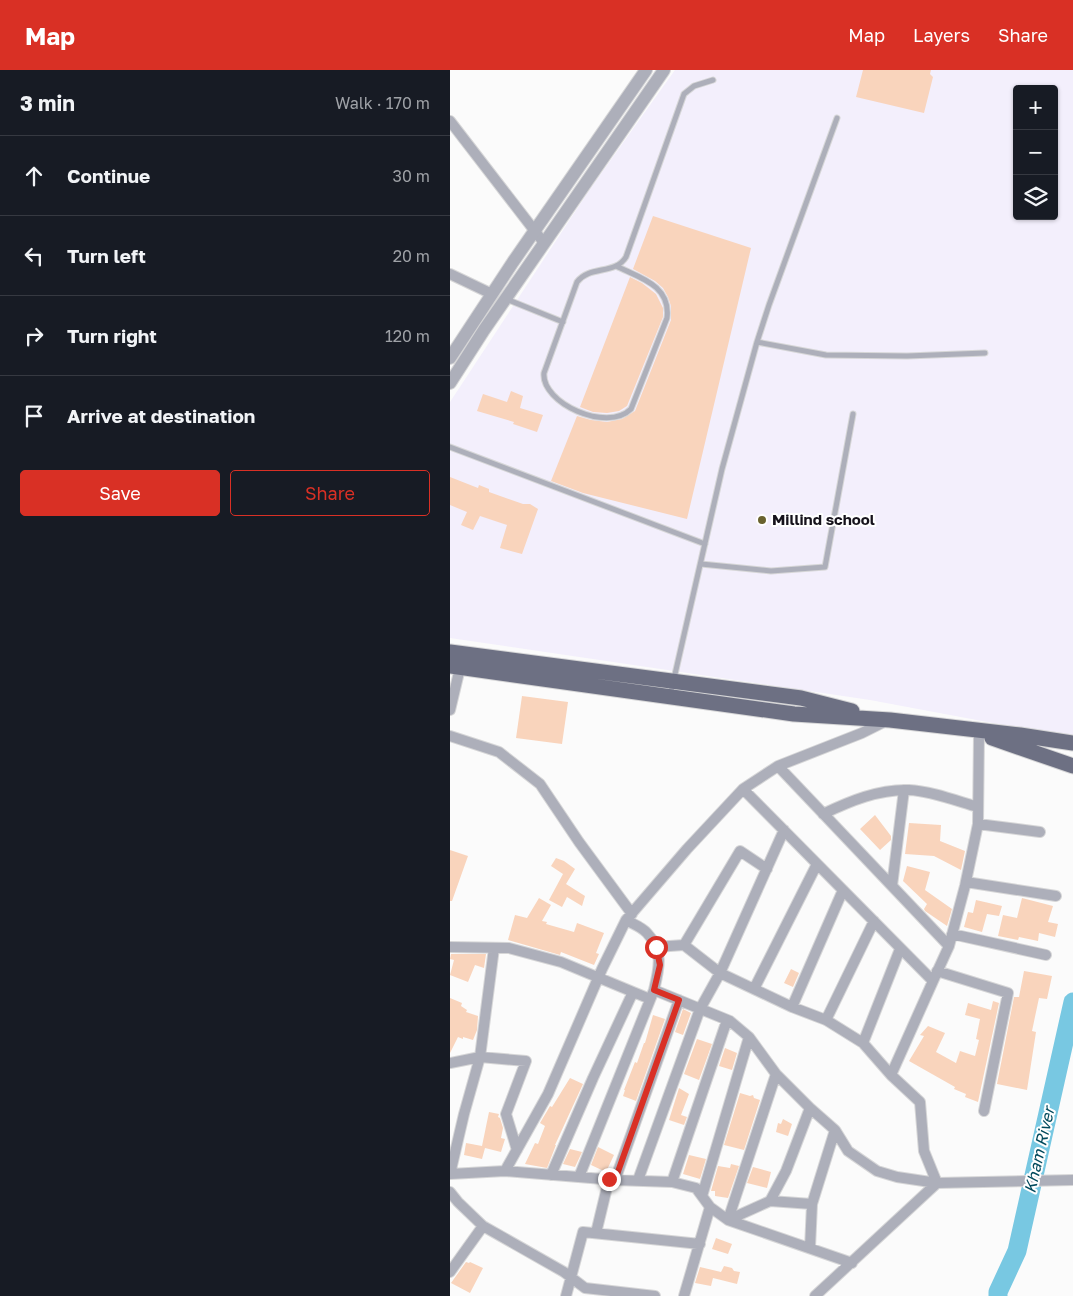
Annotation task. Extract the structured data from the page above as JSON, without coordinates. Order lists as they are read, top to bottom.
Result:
{
  "water": ["Kham River"],
  "places": ["Millind school"],
  "page": {
    "header": "Map",
    "nav": ["Map", "Layers", "Share"],
    "heading": ["3 min", "Walk · 170 m"],
    "map_buttons": ["+", "−"],
    "list": [
      ["Continue", "30 m"],
      ["Turn left", "20 m"],
      ["Turn right", "120 m"],
      "Arrive at destination"
    ],
    "buttons": ["Save", "Share"]
  }
}
